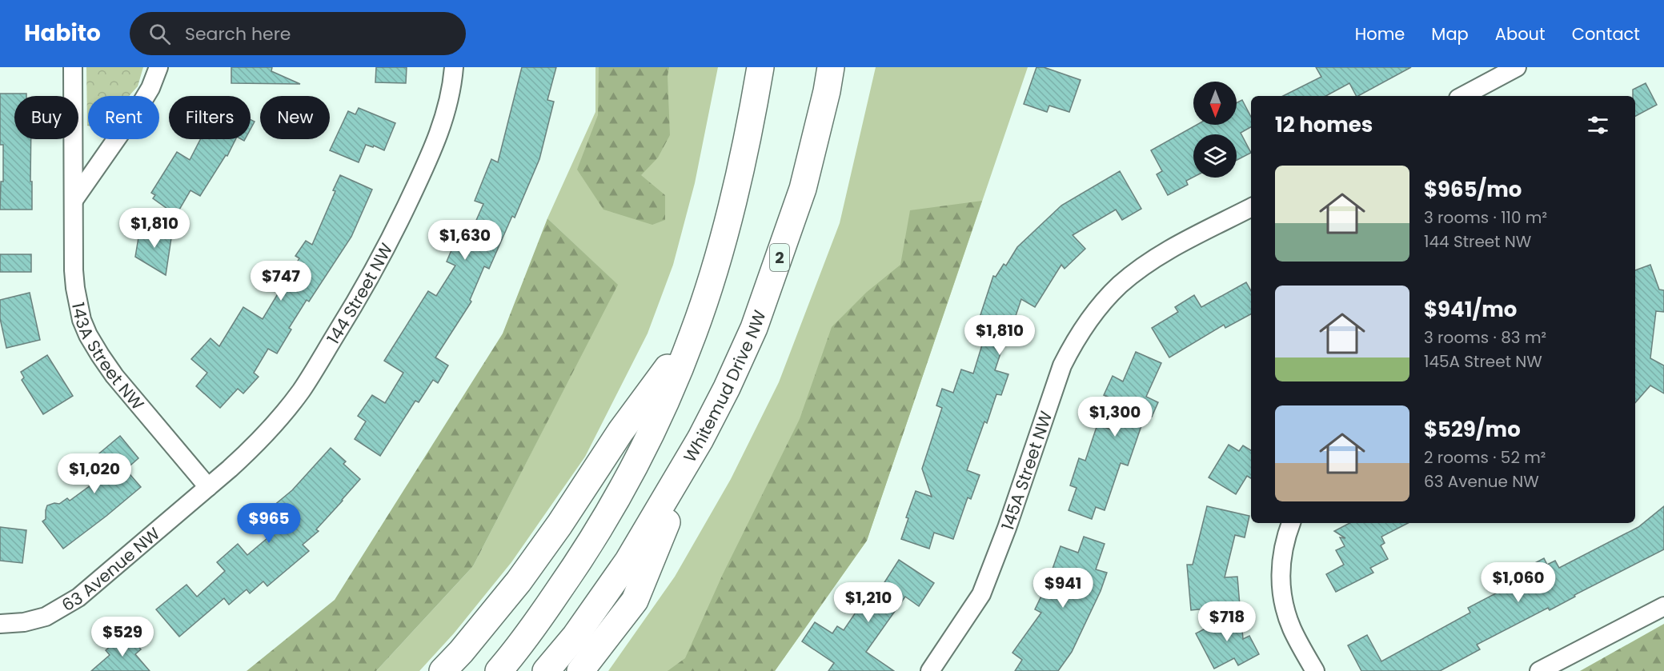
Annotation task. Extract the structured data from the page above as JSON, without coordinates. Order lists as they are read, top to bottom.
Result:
{
  "streets": {
    "highway": ["2", "Whitemud Drive NW"],
    "street": [
      "144 Street NW",
      "143A Street NW",
      "145A Street NW",
      "63 Avenue NW"
    ]
  },
  "crossings": [
    ["144 Street NW", "143A Street NW"],
    ["144 Street NW", "63 Avenue NW"],
    ["143A Street NW", "63 Avenue NW"]
  ],
  "north": "bottom",
  "page": {
    "header": "Habito",
    "search": "Search here",
    "nav": [
      "Home",
      "Map",
      "About",
      "Contact"
    ],
    "chip": [
      "Buy",
      "Rent",
      "Filters",
      "New"
    ],
    "heading": "12 homes",
    "list": [
      {
        "name": "$965/mo",
        "note": "3 rooms · 110 m² · 144 Street NW"
      },
      {
        "name": "$941/mo",
        "note": "3 rooms · 83 m² · 145A Street NW"
      },
      {
        "name": "$529/mo",
        "note": "2 rooms · 52 m² · 63 Avenue NW"
      }
    ],
    "price": [
      "$1,810",
      "$1,630",
      "$747",
      "$1,810",
      "$1,300",
      "$1,020",
      "$965",
      "$1,060",
      "$941",
      "$1,210",
      "$718",
      "$529"
    ]
  }
}
